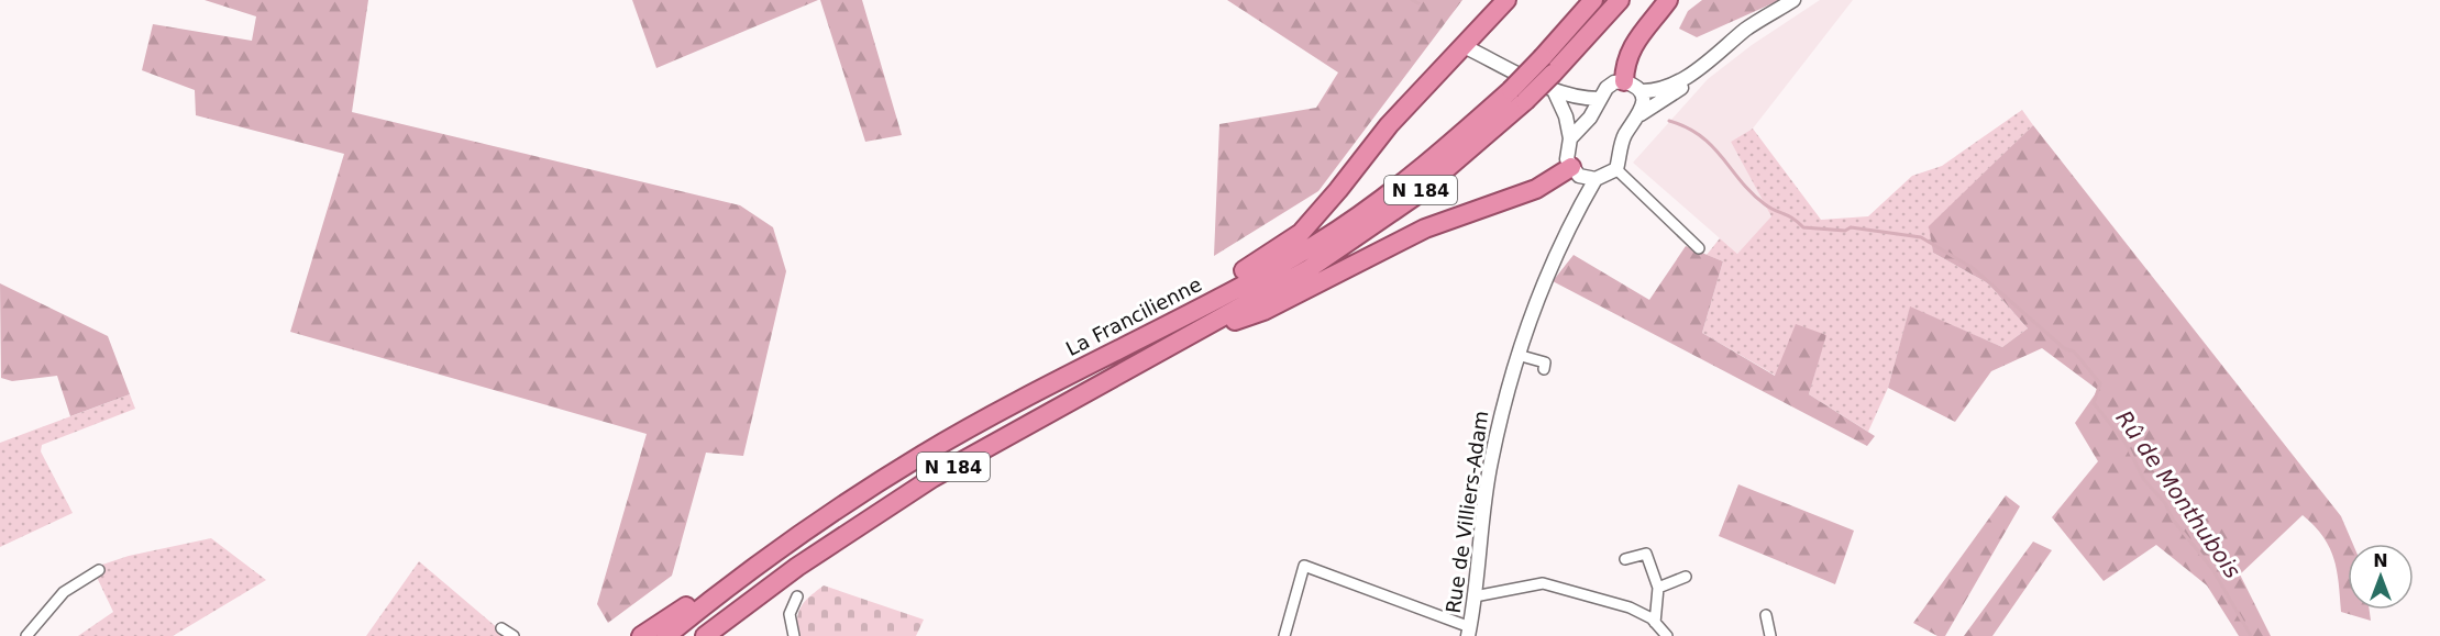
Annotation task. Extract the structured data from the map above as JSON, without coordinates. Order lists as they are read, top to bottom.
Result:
{
  "streets": {
    "highway": ["N 184", "La Francilienne"],
    "street": ["Rue de Villiers-Adam"]
  },
  "water": ["Rû de Monthubois"],
  "north": "top"
}
